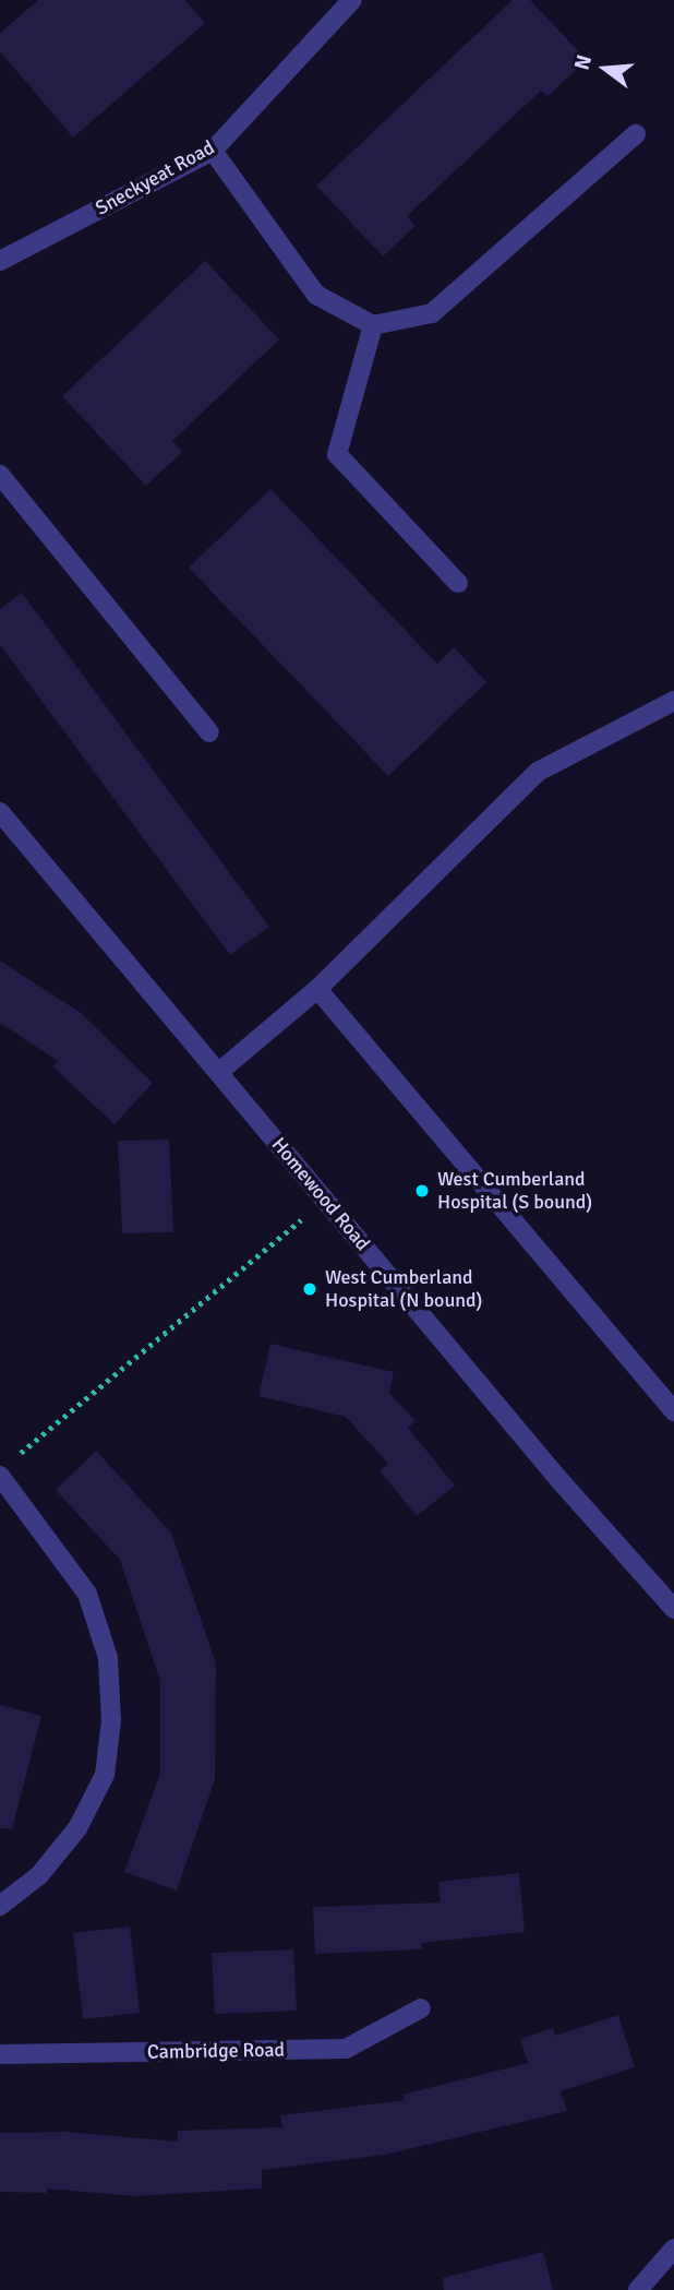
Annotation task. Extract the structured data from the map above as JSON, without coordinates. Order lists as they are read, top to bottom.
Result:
{
  "streets": {
    "street": ["Sneckyeat Road", "Homewood Road", "Cambridge Road"]
  },
  "places": ["West Cumberland Hospital (S bound)", "West Cumberland Hospital (N bound)"],
  "north": "left"
}
